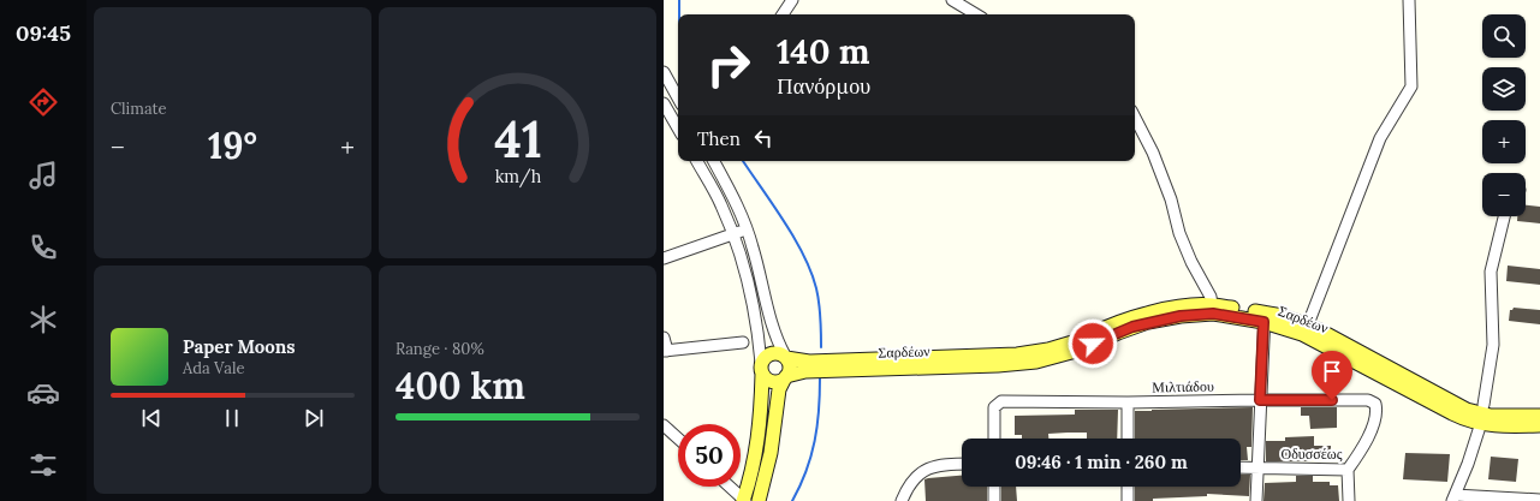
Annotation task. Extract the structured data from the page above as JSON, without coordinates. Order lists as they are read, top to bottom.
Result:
{
  "streets": {
    "main road": ["Σαρδέων"],
    "street": ["Μιλτιάδου", "Οδυσσέως"]
  },
  "crossings": [
    ["Μιλτιάδου", "Οδυσσέως"]
  ],
  "page": {
    "tabs": "09:45",
    "tile": [
      "Climate",
      ["Range · 80%", "400 km"]
    ],
    "map_buttons": ["+", "−"],
    "turn": ["140 m", "Πανόρμου"],
    "then": "Then",
    "heat": ["−", "19°", "+"],
    "song": ["Paper Moons", "Ada Vale"],
    "limit": "50",
    "trip": "09:46 · 1 min · 260 m",
    "gauge": ["41", "km/h"]
  }
}
